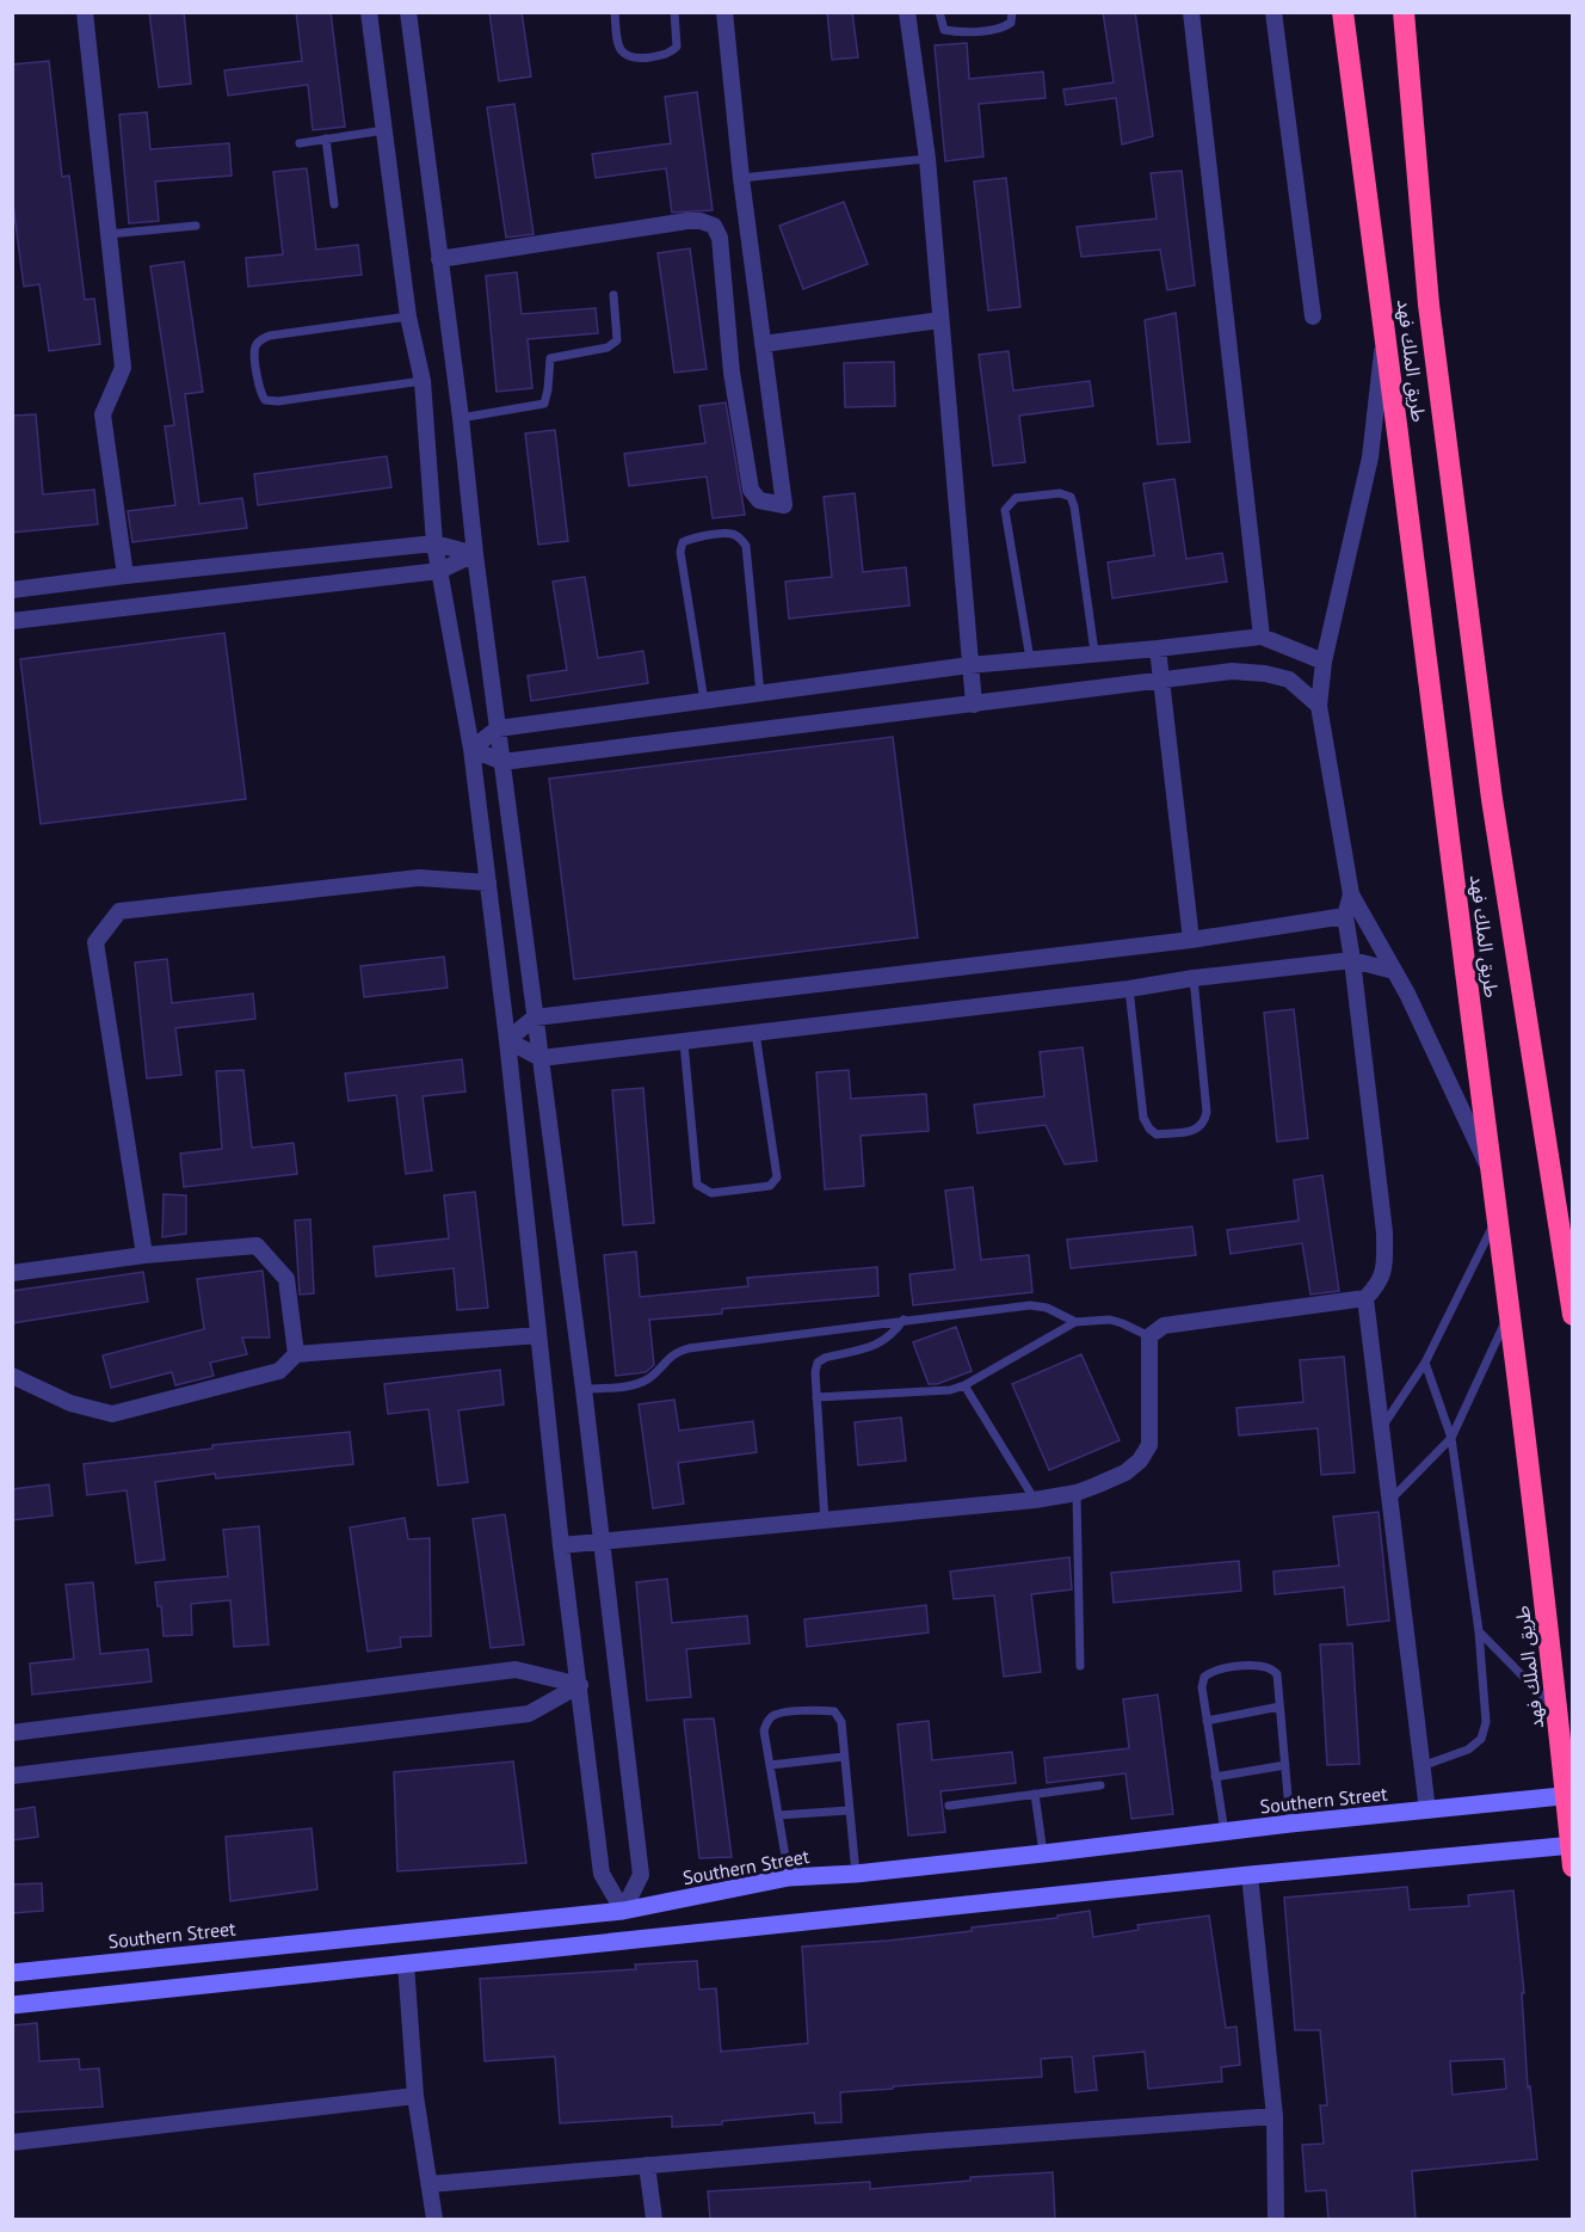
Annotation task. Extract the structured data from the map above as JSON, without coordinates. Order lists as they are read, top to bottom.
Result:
{
  "streets": {
    "highway": ["طريق الملك فهد"],
    "main road": ["Southern Street"]
  },
  "crossings": [
    ["طريق الملك فهد", "Southern Street"]
  ]
}
